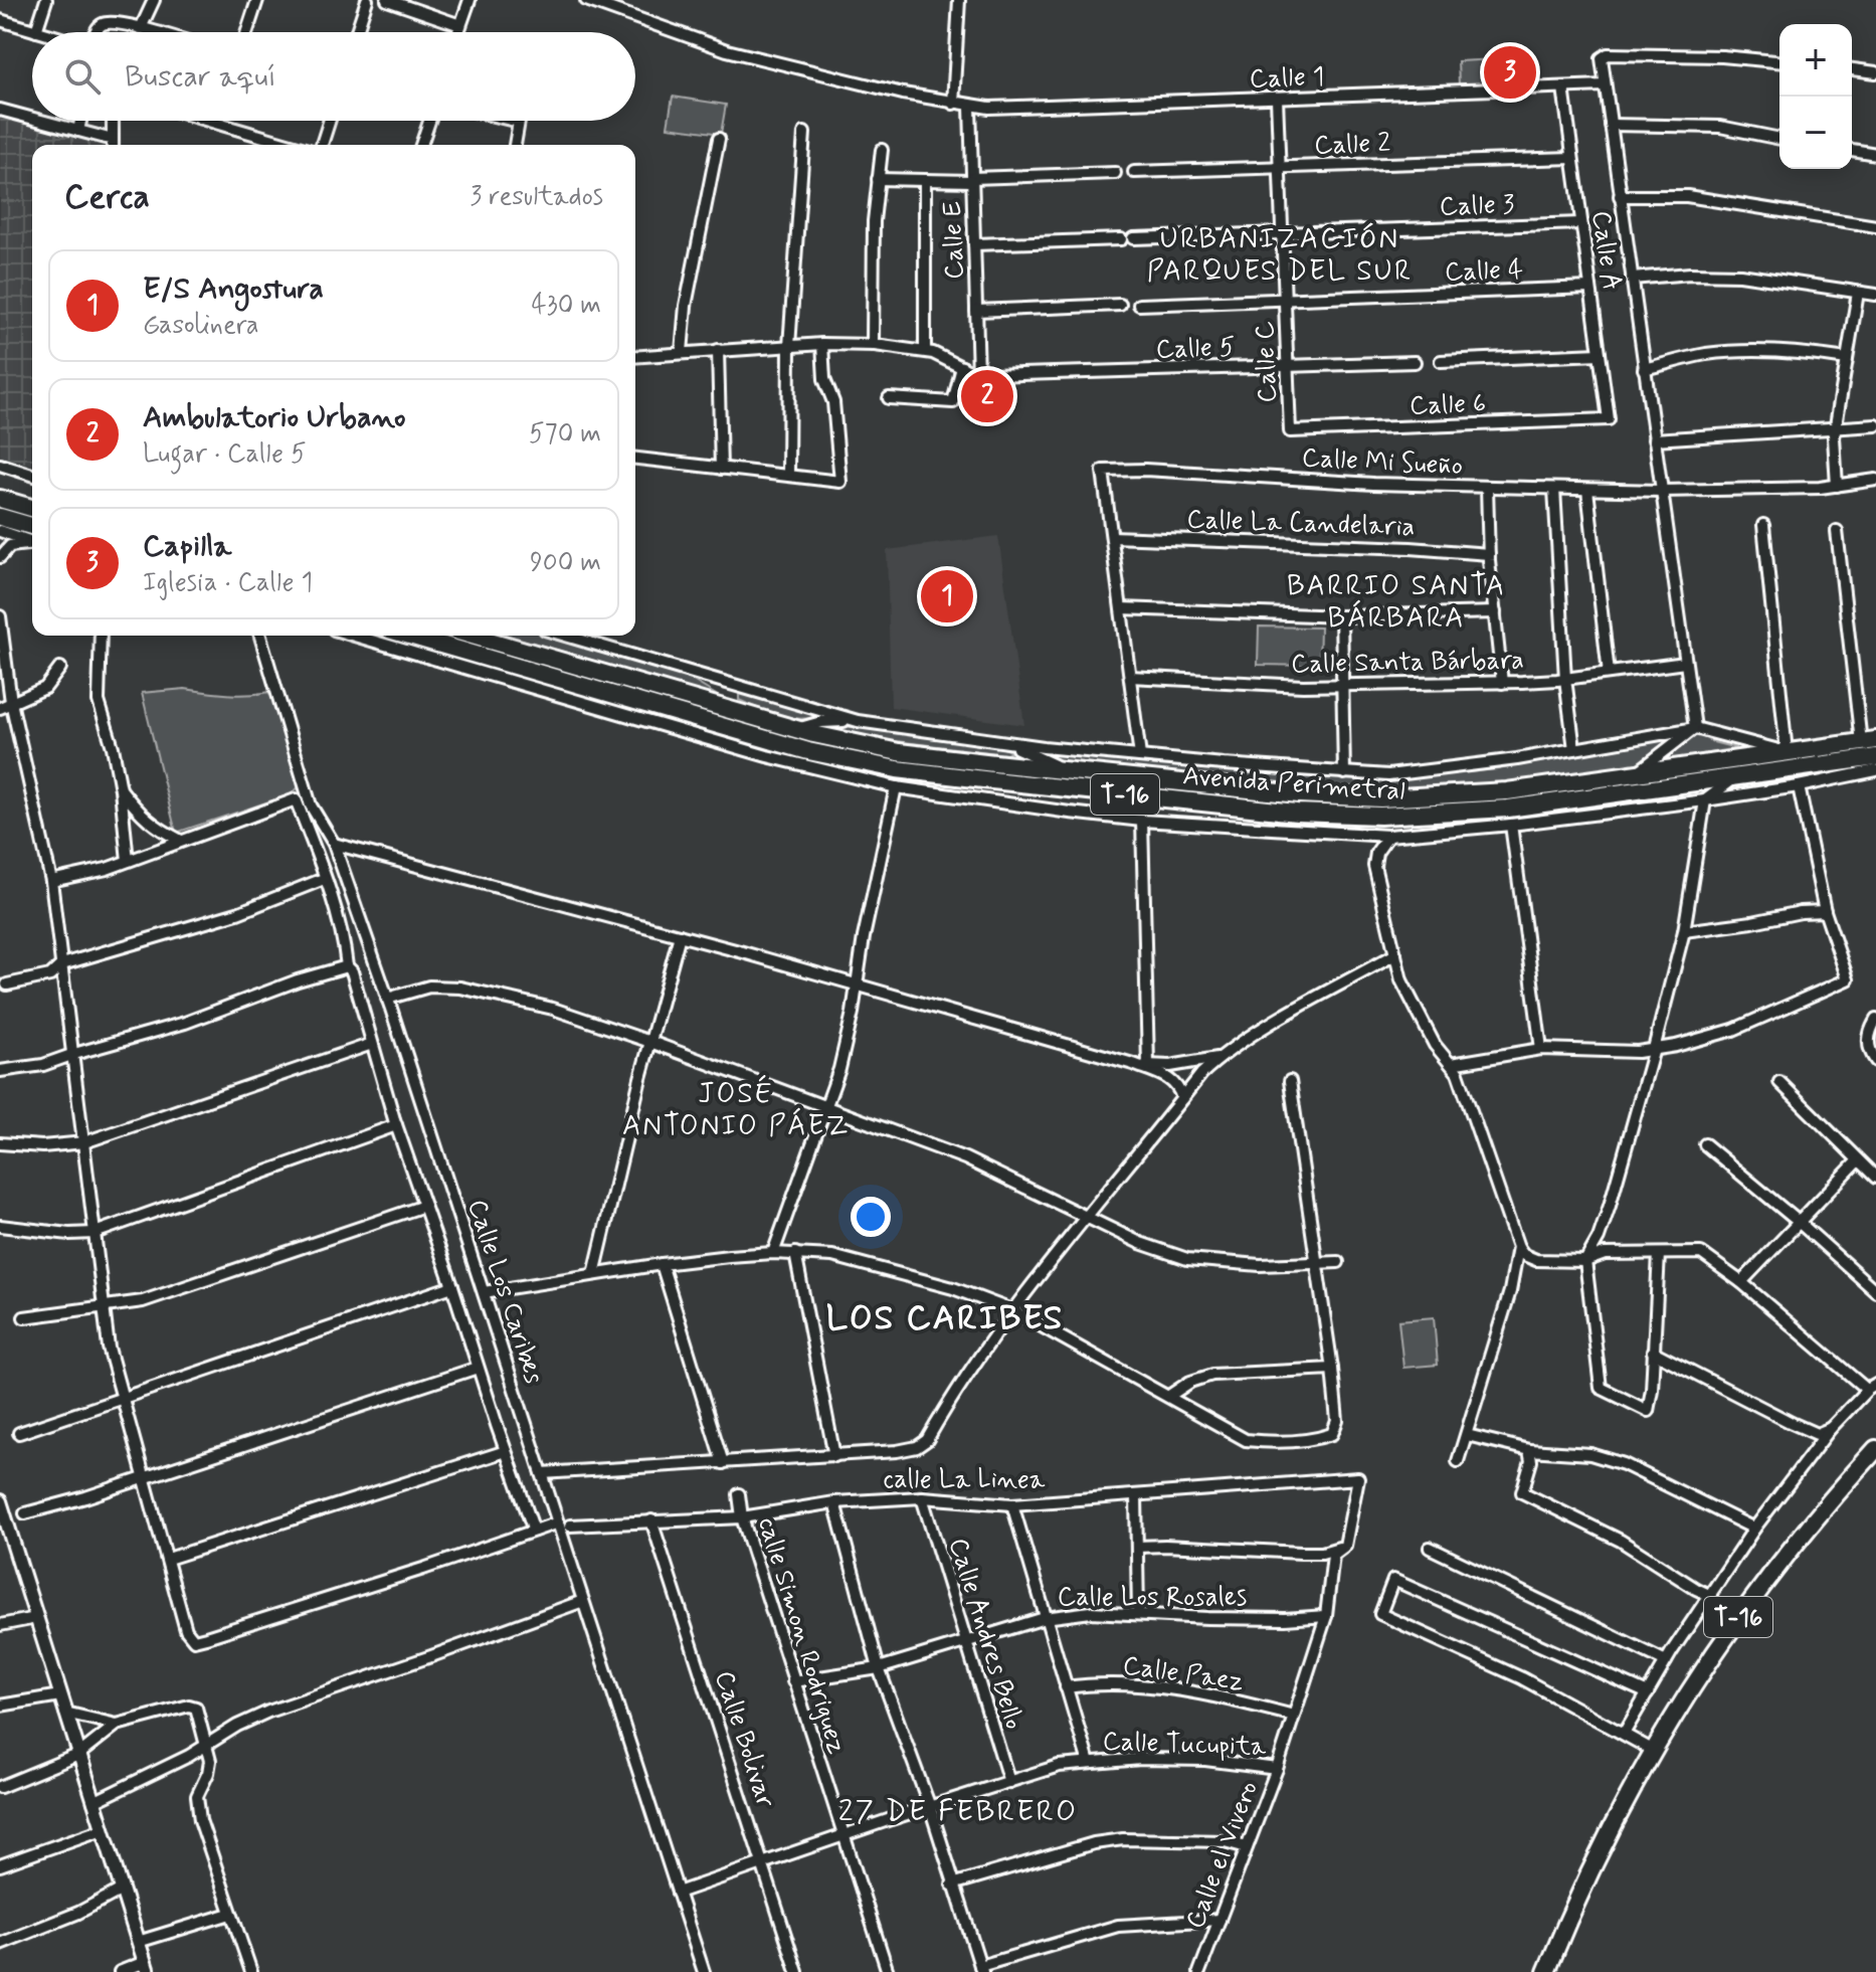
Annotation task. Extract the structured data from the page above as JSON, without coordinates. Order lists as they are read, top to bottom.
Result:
{
  "streets": {
    "main road": ["Avenida Perimetral", "T-16"],
    "street": [
      "Calle 1",
      "Calle 2",
      "Calle 3",
      "Calle E",
      "Calle A",
      "Calle 4",
      "Calle 5",
      "Calle C",
      "Calle 6",
      "Calle Mi Sueño",
      "Calle La Candelaria",
      "Calle Santa Bárbara",
      "Calle Los Caribes",
      "calle La Linea",
      "Calle Los Rosales",
      "Calle Andres Bello",
      "calle Simon Rodriguez",
      "Calle Paez",
      "Calle Bolivar",
      "Calle Tucupita",
      "Calle el Vivero"
    ]
  },
  "crossings": [
    ["Calle 1", "Calle E"],
    ["Calle 1", "Calle A"],
    ["Calle 1", "Calle C"],
    ["Calle 2", "Calle A"],
    ["Calle 2", "Calle C"],
    ["Calle 3", "Calle A"],
    ["Calle 3", "Calle C"],
    ["Calle E", "Calle 5"],
    ["Calle A", "Calle 4"],
    ["Calle A", "Calle 6"],
    ["Calle 4", "Calle C"],
    ["Calle 5", "Calle C"],
    ["Calle C", "Calle 6"],
    ["Calle Mi Sueño", "Calle La Candelaria"],
    ["Calle Los Caribes", "Calle Tucupita"],
    ["calle La Linea", "Calle Andres Bello"],
    ["calle La Linea", "calle Simon Rodriguez"],
    ["calle La Linea", "Calle Bolivar"],
    ["calle La Linea", "Calle el Vivero"],
    ["Calle Los Rosales", "Calle Andres Bello"],
    ["Calle Los Rosales", "calle Simon Rodriguez"],
    ["Calle Los Rosales", "Calle el Vivero"],
    ["Calle Andres Bello", "Calle Tucupita"],
    ["calle Simon Rodriguez", "Calle Tucupita"],
    ["Calle Paez", "Calle el Vivero"],
    ["Calle Bolivar", "Calle Tucupita"],
    ["Calle Tucupita", "Calle el Vivero"]
  ],
  "districts": [
    "URBANIZACIÓN PARQUES DEL SUR",
    "BARRIO SANTA BÁRBARA",
    "JOSÉ ANTONIO PÁEZ",
    "LOS CARIBES",
    "27 DE FEBRERO"
  ],
  "page": {
    "map_buttons": ["+", "−"],
    "search": "Buscar aquí",
    "pins": ["3", "2", "1"],
    "heading": ["Cerca", "3 resultados"],
    "list": [
      {
        "mark": "1",
        "name": "E/S Angostura",
        "note": "Gasolinera",
        "value": "430 m"
      },
      {
        "mark": "2",
        "name": "Ambulatorio Urbano",
        "note": "Lugar · Calle 5",
        "value": "570 m"
      },
      {
        "mark": "3",
        "name": "Capilla",
        "note": "Iglesia · Calle 1",
        "value": "900 m"
      }
    ]
  }
}
